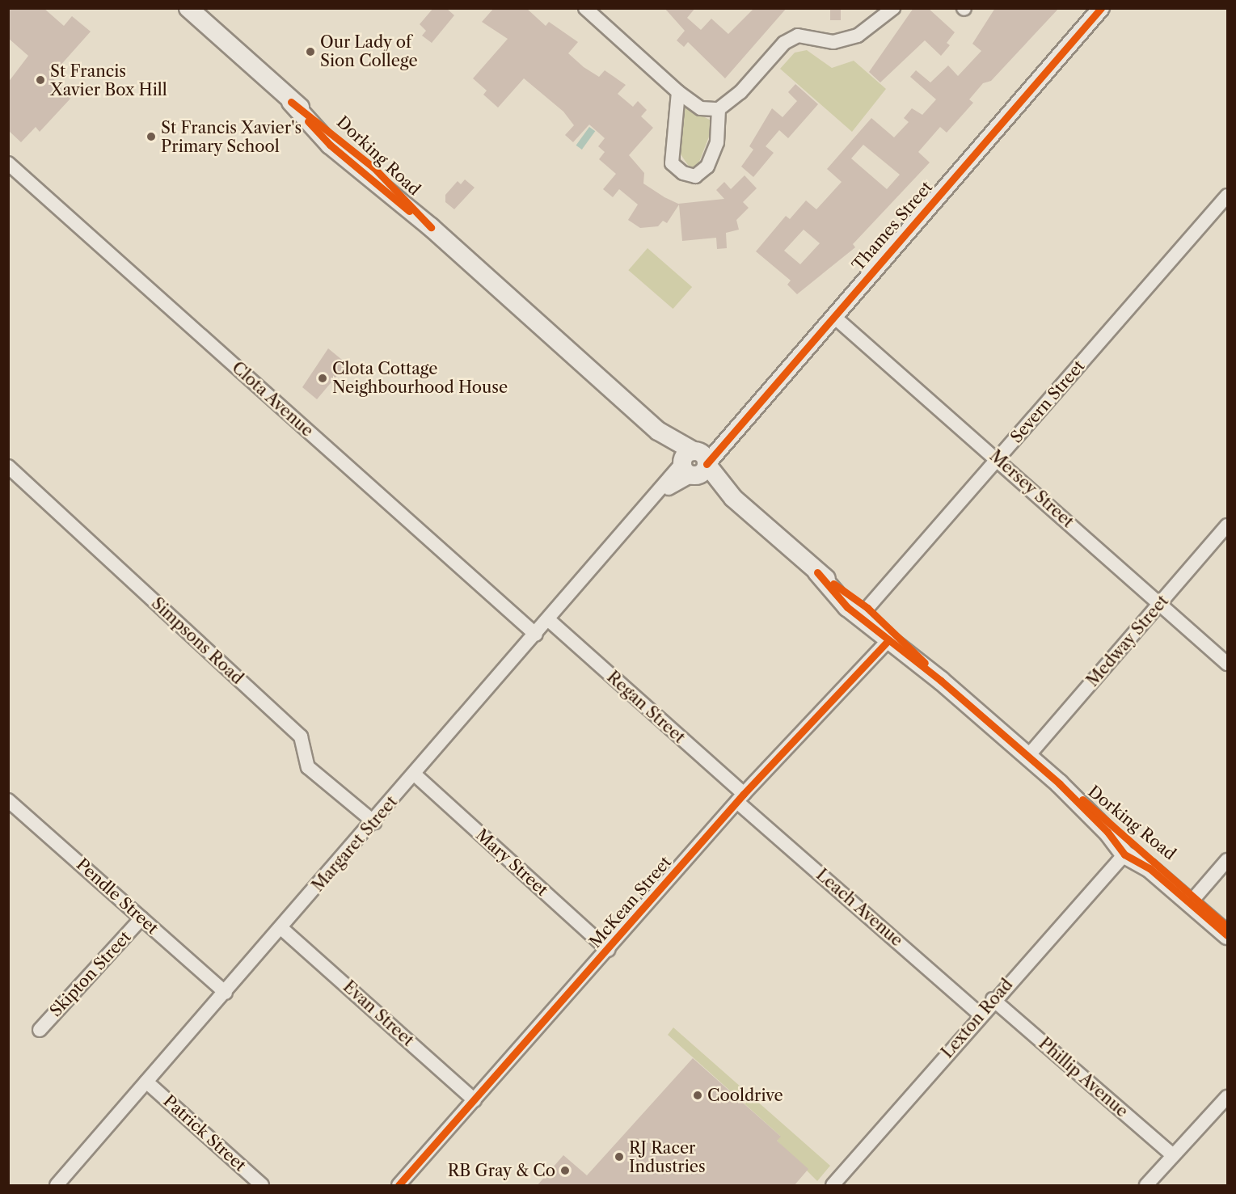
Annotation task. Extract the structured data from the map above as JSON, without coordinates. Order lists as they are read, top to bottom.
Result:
{
  "streets": {
    "main road": ["Dorking Road"],
    "street": [
      "Thames Street",
      "Clota Avenue",
      "Severn Street",
      "Mersey Street",
      "Simpsons Road",
      "Medway Street",
      "Regan Street",
      "Margaret Street",
      "Mary Street",
      "Pendle Street",
      "McKean Street",
      "Leach Avenue",
      "Skipton Street",
      "Evan Street",
      "Lexton Road",
      "Phillip Avenue",
      "Patrick Street"
    ]
  },
  "crossings": [
    ["Dorking Road", "Thames Street"],
    ["Dorking Road", "Severn Street"],
    ["Dorking Road", "Medway Street"],
    ["Dorking Road", "Margaret Street"],
    ["Dorking Road", "McKean Street"],
    ["Dorking Road", "Lexton Road"],
    ["Thames Street", "Mersey Street"],
    ["Thames Street", "Margaret Street"],
    ["Clota Avenue", "Margaret Street"],
    ["Severn Street", "Mersey Street"],
    ["Mersey Street", "Medway Street"],
    ["Simpsons Road", "Margaret Street"],
    ["Regan Street", "Margaret Street"],
    ["Regan Street", "McKean Street"],
    ["Regan Street", "Leach Avenue"],
    ["Margaret Street", "Mary Street"],
    ["Margaret Street", "Pendle Street"],
    ["Margaret Street", "Evan Street"],
    ["Margaret Street", "Patrick Street"],
    ["Mary Street", "McKean Street"],
    ["Pendle Street", "Skipton Street"],
    ["McKean Street", "Leach Avenue"],
    ["McKean Street", "Evan Street"],
    ["Leach Avenue", "Lexton Road"],
    ["Lexton Road", "Phillip Avenue"]
  ],
  "places": [
    "Our Lady of Sion College",
    "St Francis Xavier Box Hill",
    "St Francis Xavier's Primary School",
    "Clota Cottage Neighbourhood House",
    "Cooldrive",
    "RJ Racer Industries",
    "RB Gray & Co"
  ]
}
